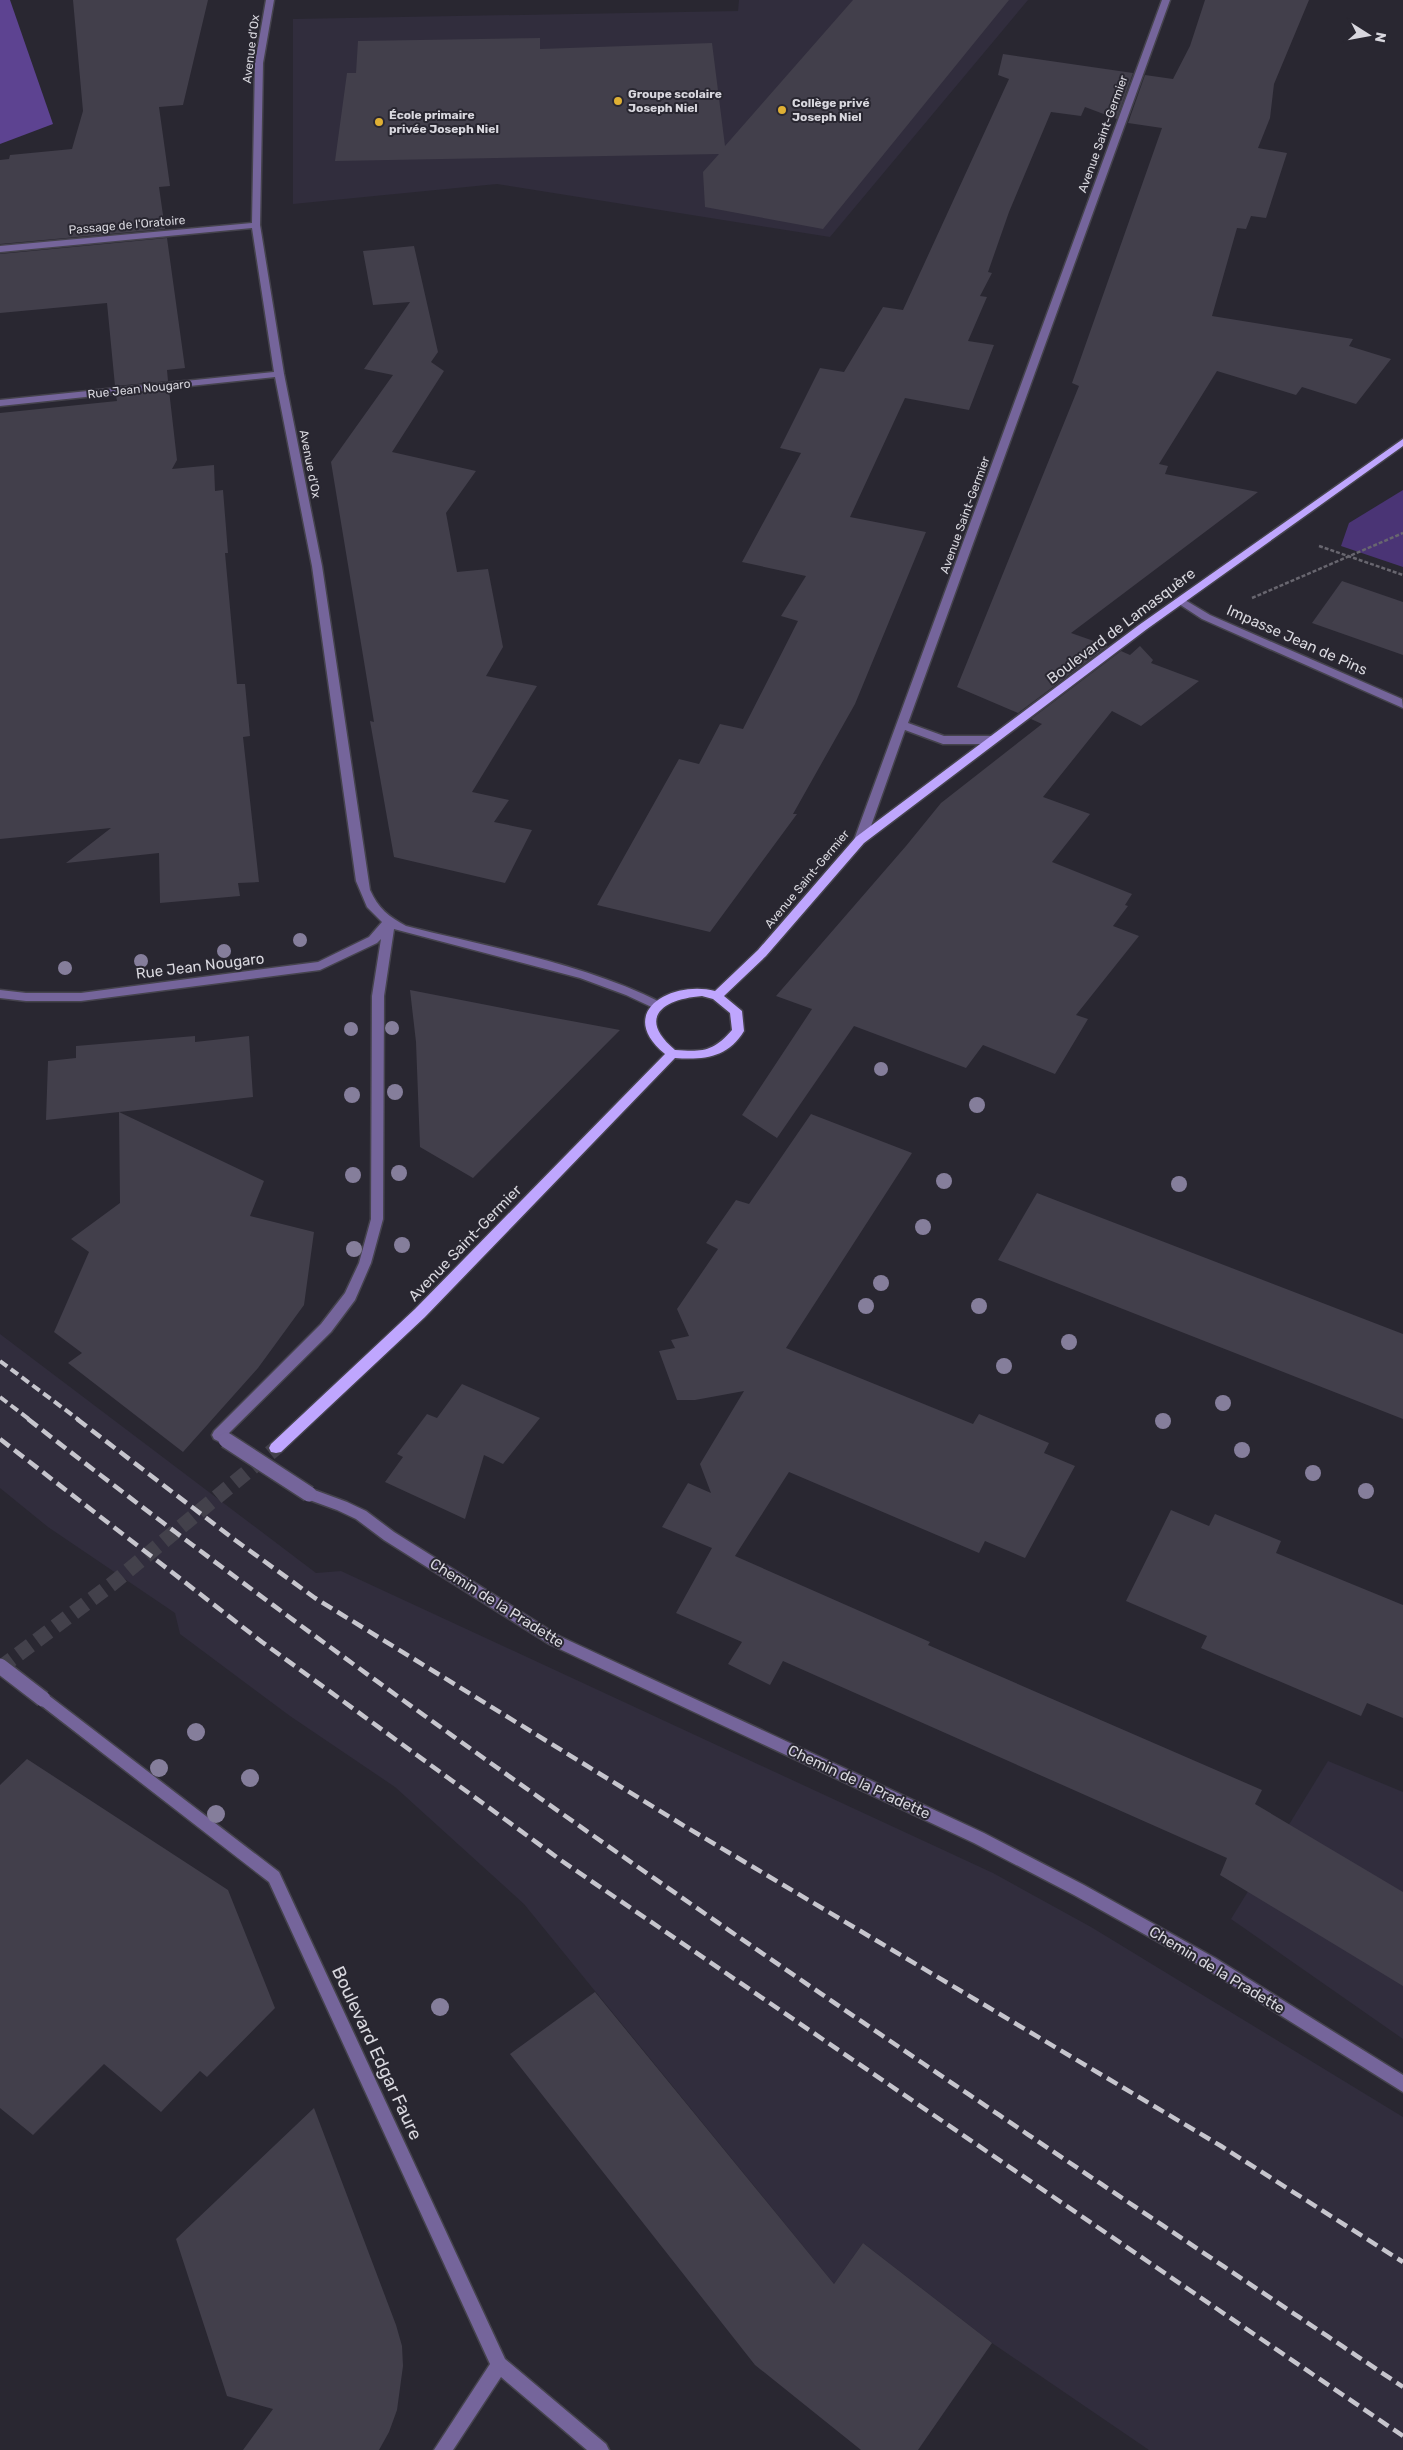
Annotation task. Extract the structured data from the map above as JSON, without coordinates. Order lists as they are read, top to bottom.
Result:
{
  "streets": {
    "main road": ["Avenue Saint-Germier", "Boulevard de Lamasquère"],
    "street": [
      "Avenue d'Ox",
      "Passage de l'Oratoire",
      "Rue Jean Nougaro",
      "Impasse Jean de Pins",
      "Chemin de la Pradette",
      "Boulevard Edgar Faure"
    ]
  },
  "crossings": [
    ["Avenue d'Ox", "Passage de l'Oratoire"],
    ["Avenue d'Ox", "Rue Jean Nougaro"],
    ["Avenue d'Ox", "Chemin de la Pradette"],
    ["Avenue Saint-Germier", "Boulevard de Lamasquère"],
    ["Rue Jean Nougaro", "Chemin de la Pradette"],
    ["Boulevard de Lamasquère", "Impasse Jean de Pins"]
  ],
  "places": ["Groupe scolaire Joseph Niel", "Collège privé Joseph Niel", "École primaire privée Joseph Niel"],
  "north": "right"
}
